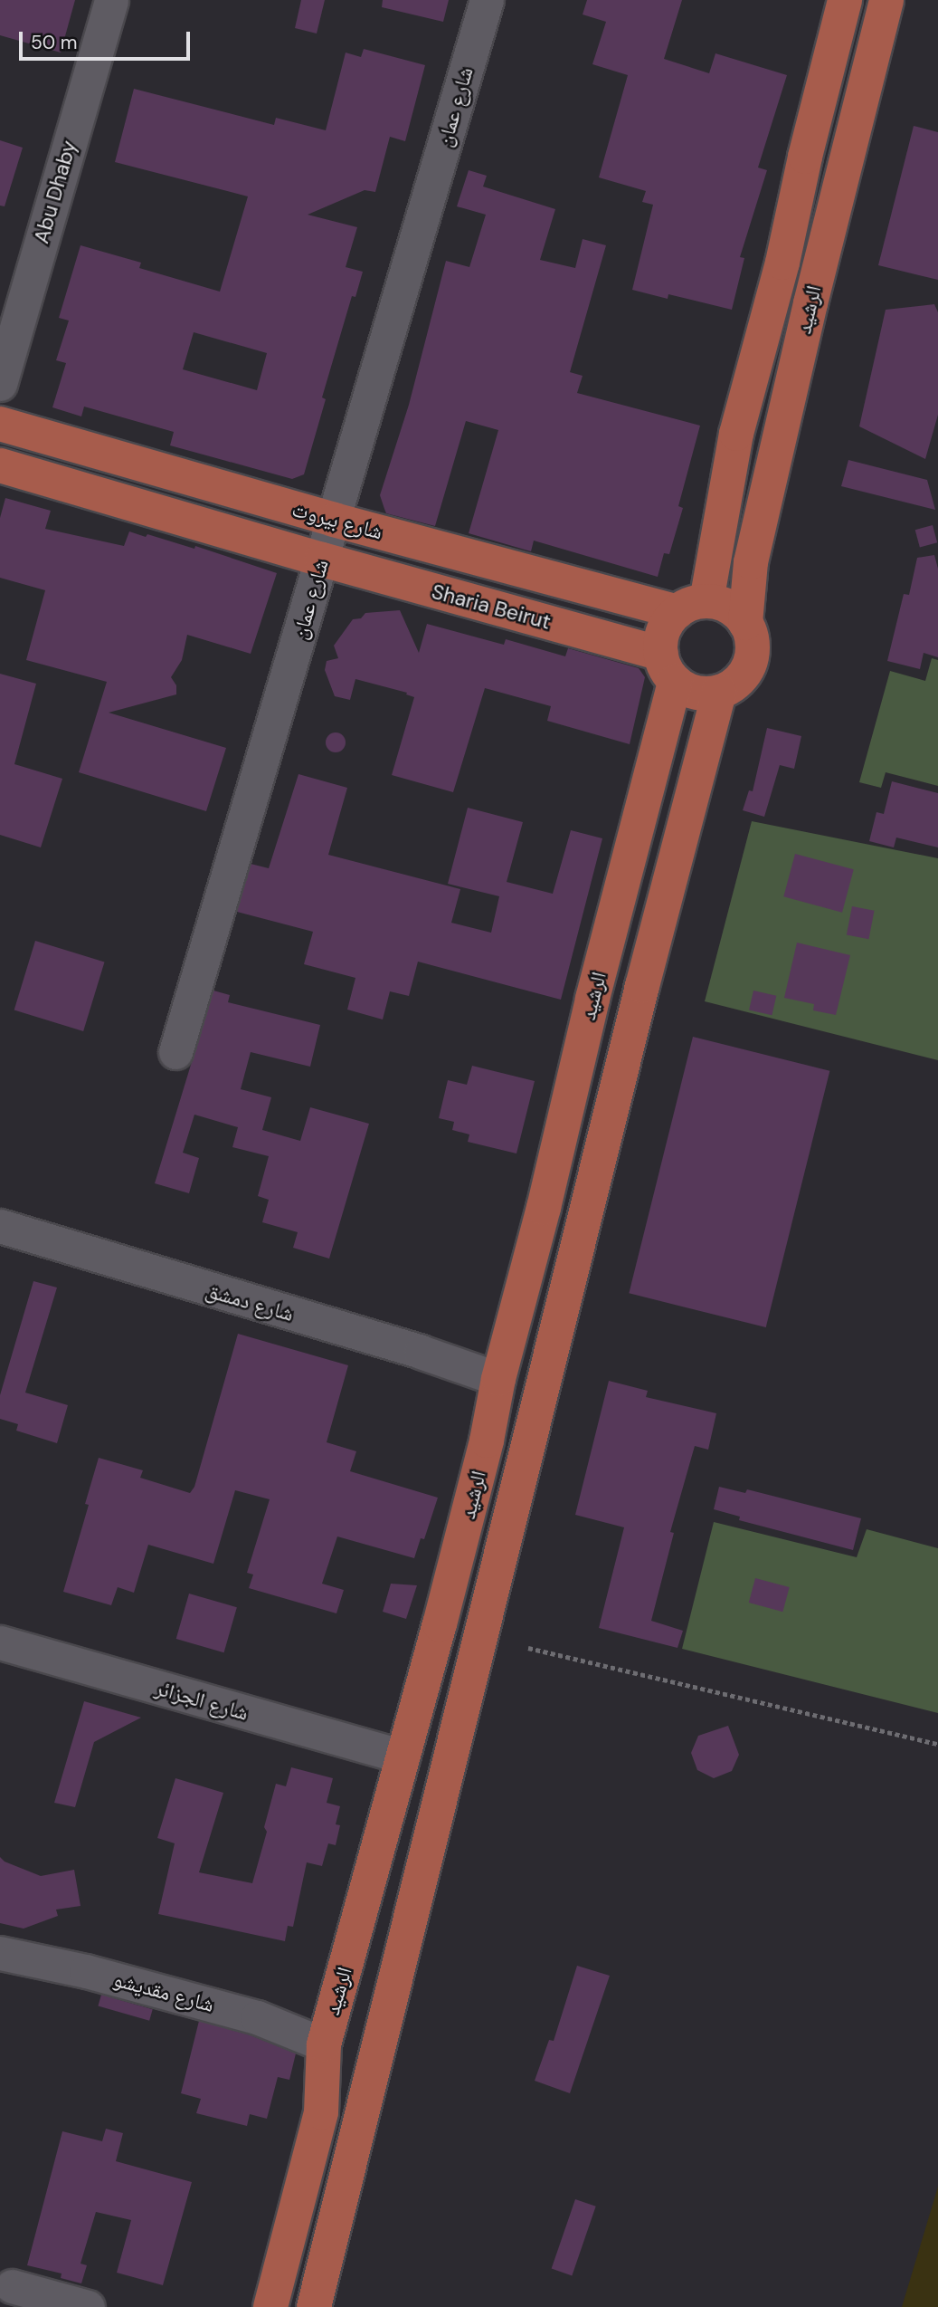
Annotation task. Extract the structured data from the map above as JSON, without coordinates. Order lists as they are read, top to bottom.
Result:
{
  "streets": {
    "main road": ["الرشيد", "شارع بيروت", "Sharia Beirut"],
    "street": [
      "شارع عمان",
      "Abu Dhaby",
      "شارع دمشق",
      "شارع الجزائر",
      "شارع مقديشو"
    ]
  },
  "crossings": [
    ["شارع عمان", "شارع بيروت"],
    ["شارع عمان", "Sharia Beirut"],
    ["الرشيد", "شارع بيروت"],
    ["الرشيد", "Sharia Beirut"],
    ["الرشيد", "شارع دمشق"],
    ["الرشيد", "شارع الجزائر"],
    ["الرشيد", "شارع مقديشو"],
    ["شارع بيروت", "Sharia Beirut"]
  ],
  "scale_bar": "50 m"
}
